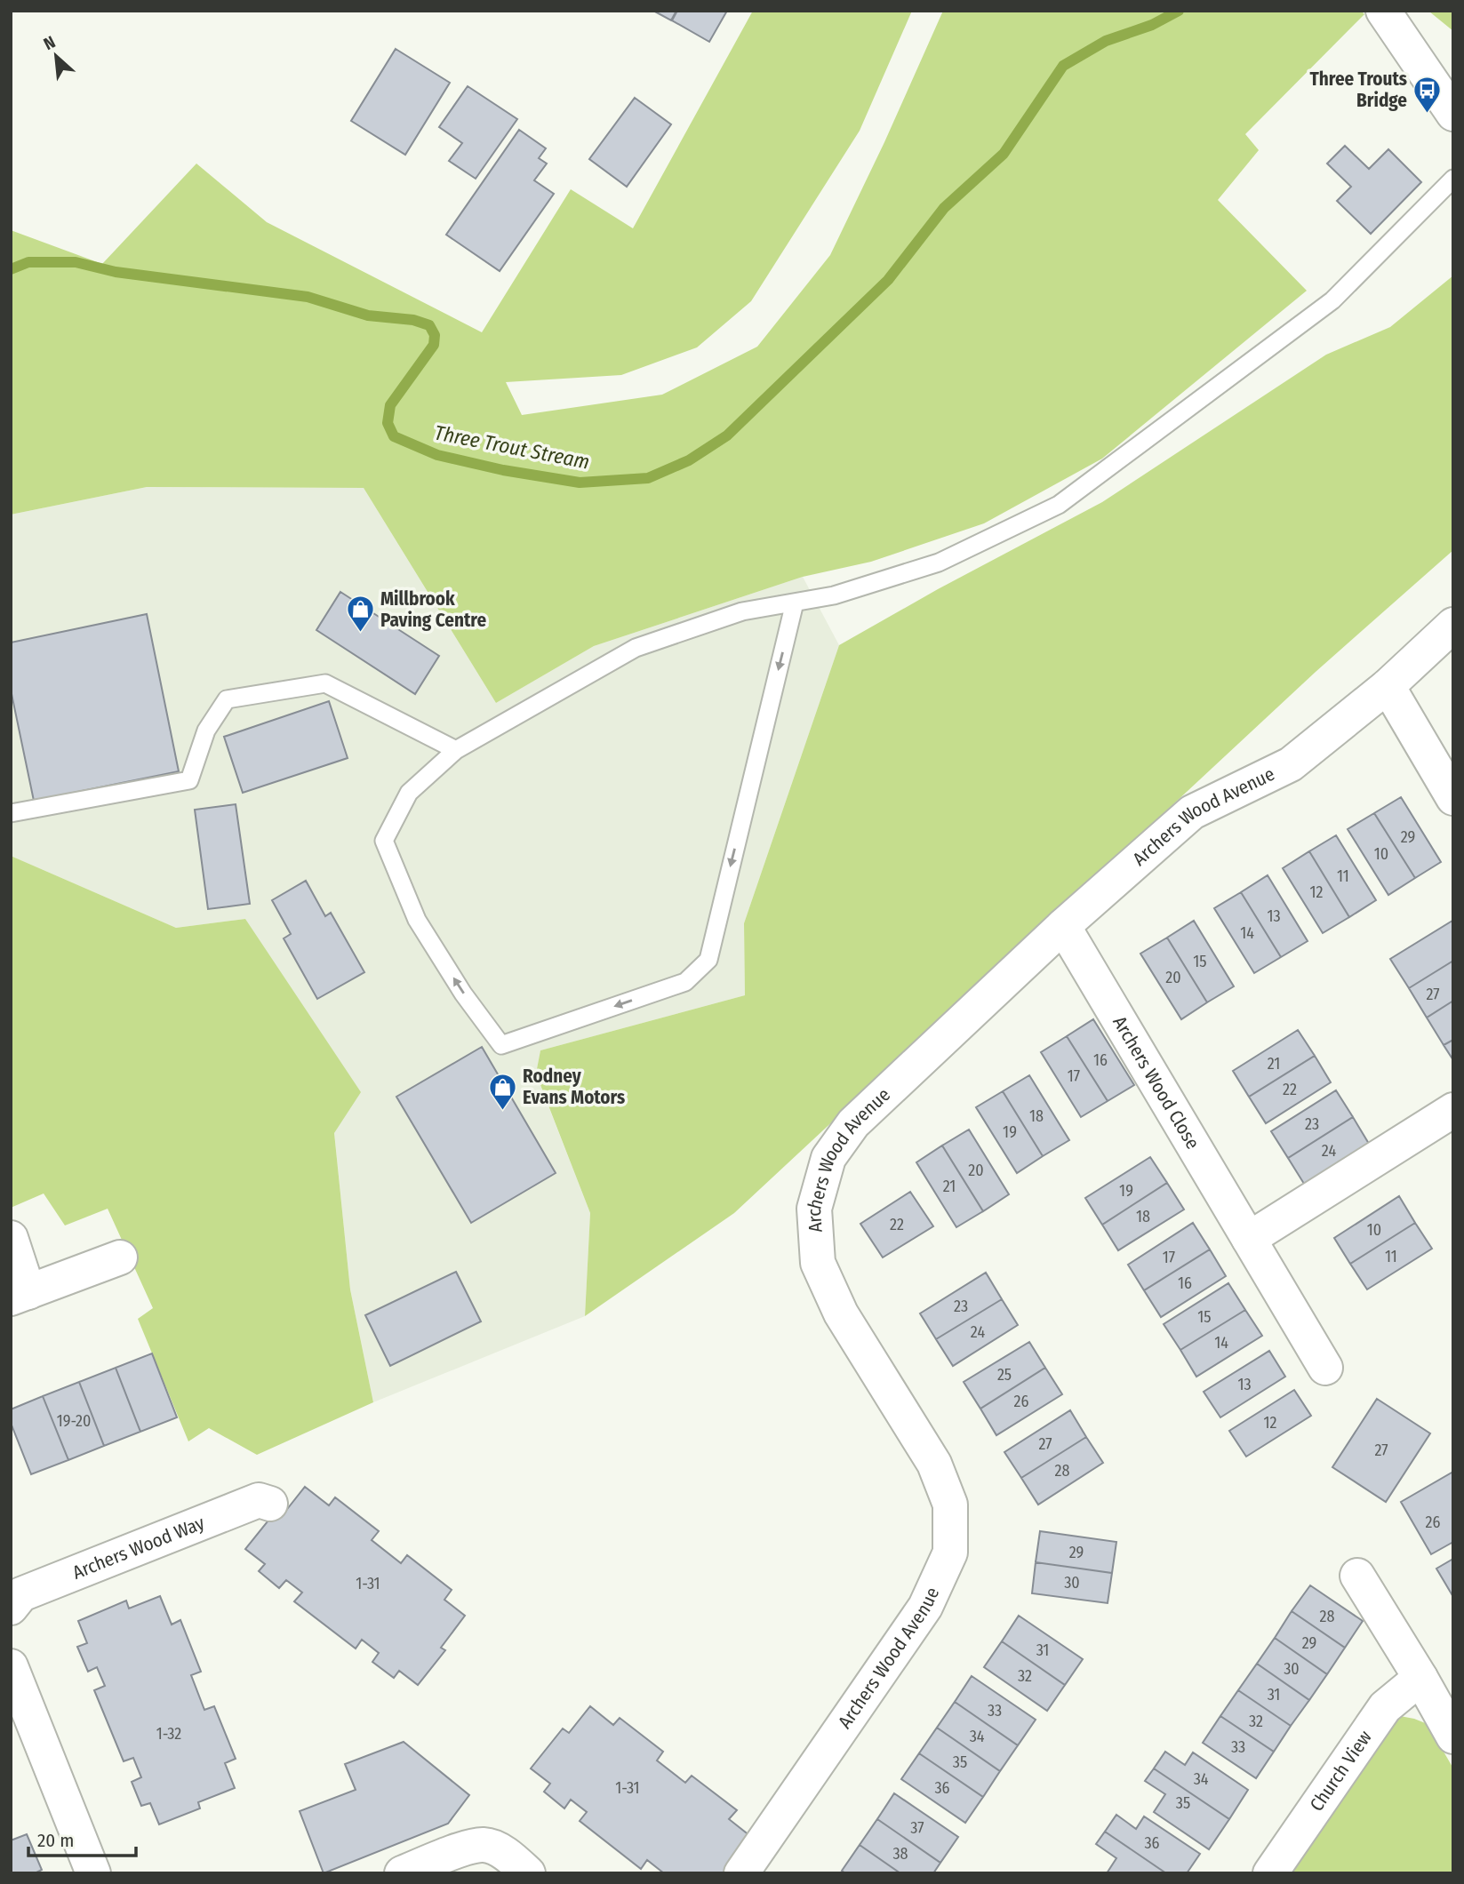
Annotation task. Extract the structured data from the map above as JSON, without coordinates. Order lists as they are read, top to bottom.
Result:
{
  "streets": {
    "street": [
      "Archers Wood Avenue",
      "Archers Wood Close",
      "Archers Wood Way",
      "Church View"
    ]
  },
  "crossings": [
    ["Archers Wood Avenue", "Archers Wood Close"]
  ],
  "water": ["Three Trout Stream"],
  "places": {
    "bus stop": ["Three Trouts Bridge"],
    "shop": ["Millbrook Paving Centre", "Rodney Evans Motors"]
  },
  "house_numbers": [
    "29",
    "10",
    "11",
    "12",
    "13",
    "14",
    "15",
    "20",
    "27",
    "16",
    "21",
    "17",
    "22",
    "18",
    "23",
    "19",
    "24",
    "20",
    "21",
    "19",
    "18",
    "22",
    "10",
    "11",
    "17",
    "16",
    "23",
    "15",
    "24",
    "14",
    "25",
    "13",
    "26",
    "19-20",
    "12",
    "27",
    "27",
    "28",
    "26",
    "29",
    "30",
    "1-31",
    "28",
    "29",
    "31",
    "30",
    "32",
    "31",
    "33",
    "32",
    "1-32",
    "34",
    "33",
    "35",
    "34",
    "1-31",
    "36",
    "35",
    "37",
    "36",
    "38"
  ],
  "scale_bar": "20 m",
  "north": "top left"
}
